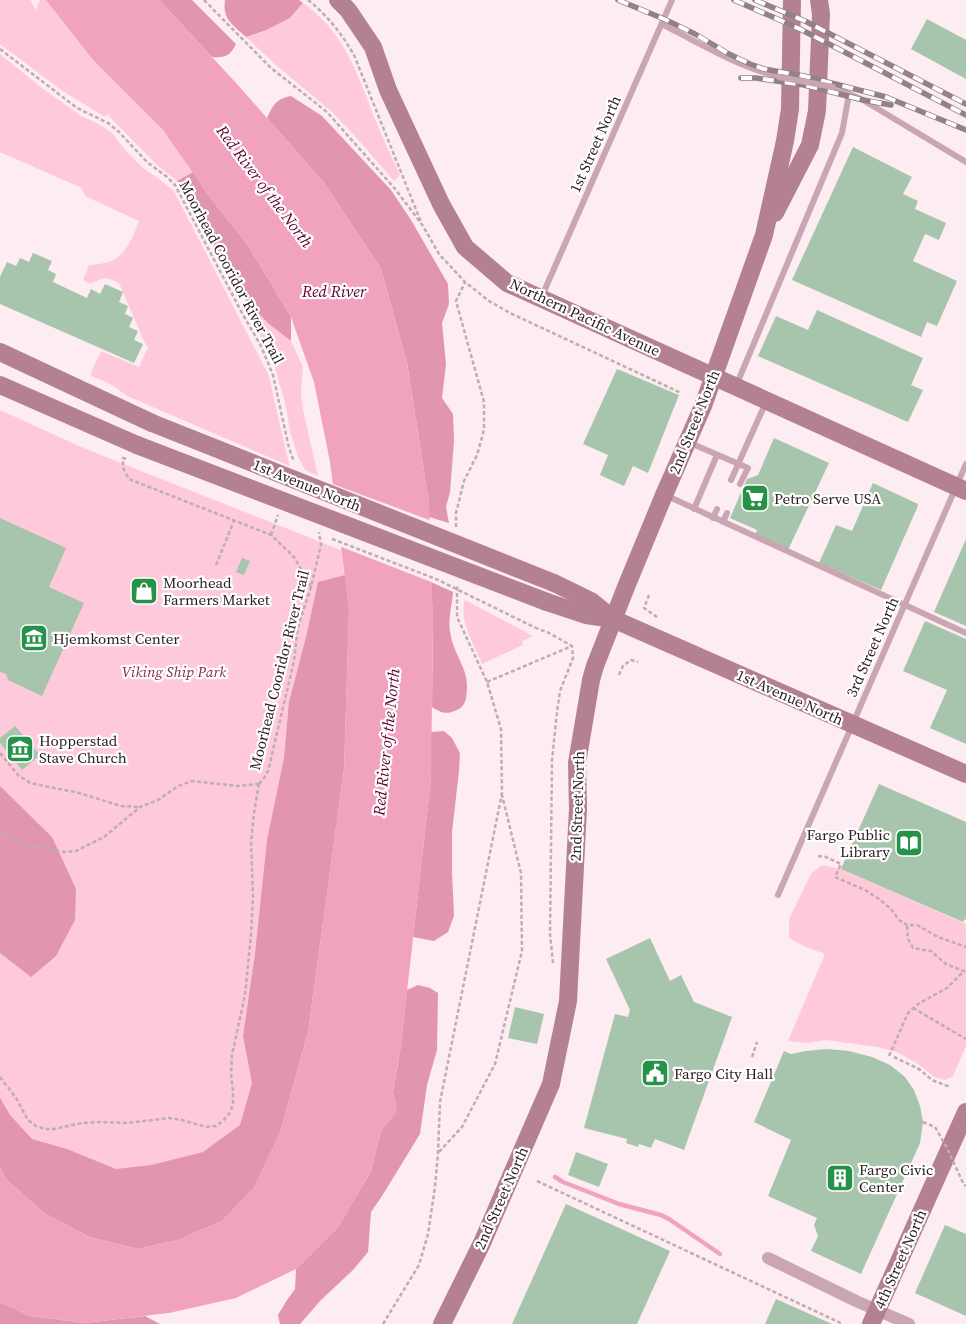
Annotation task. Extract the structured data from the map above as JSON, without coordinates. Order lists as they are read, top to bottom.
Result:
{
  "streets": {
    "main road": [
      "Northern Pacific Avenue",
      "2nd Street North",
      "1st Avenue North",
      "4th Street North"
    ],
    "lane": ["1st Street North", "3rd Street North"],
    "path": ["Moorhead Cooridor River Trail"]
  },
  "crossings": [
    ["1st Street North", "Northern Pacific Avenue"],
    ["Northern Pacific Avenue", "2nd Street North"],
    ["Northern Pacific Avenue", "3rd Street North"],
    ["2nd Street North", "1st Avenue North"],
    ["1st Avenue North", "3rd Street North"]
  ],
  "water": ["Red River of the North", "Red River"],
  "parks": ["Viking Ship Park"],
  "places": {
    "supermarket": ["Petro Serve USA"],
    "shop": ["Moorhead Farmers Market"],
    "museum": ["Hjemkomst Center", "Hopperstad Stave Church"],
    "library": ["Fargo Public Library"],
    "public building": ["Fargo City Hall"],
    "building": ["Fargo Civic Center"]
  }
}
